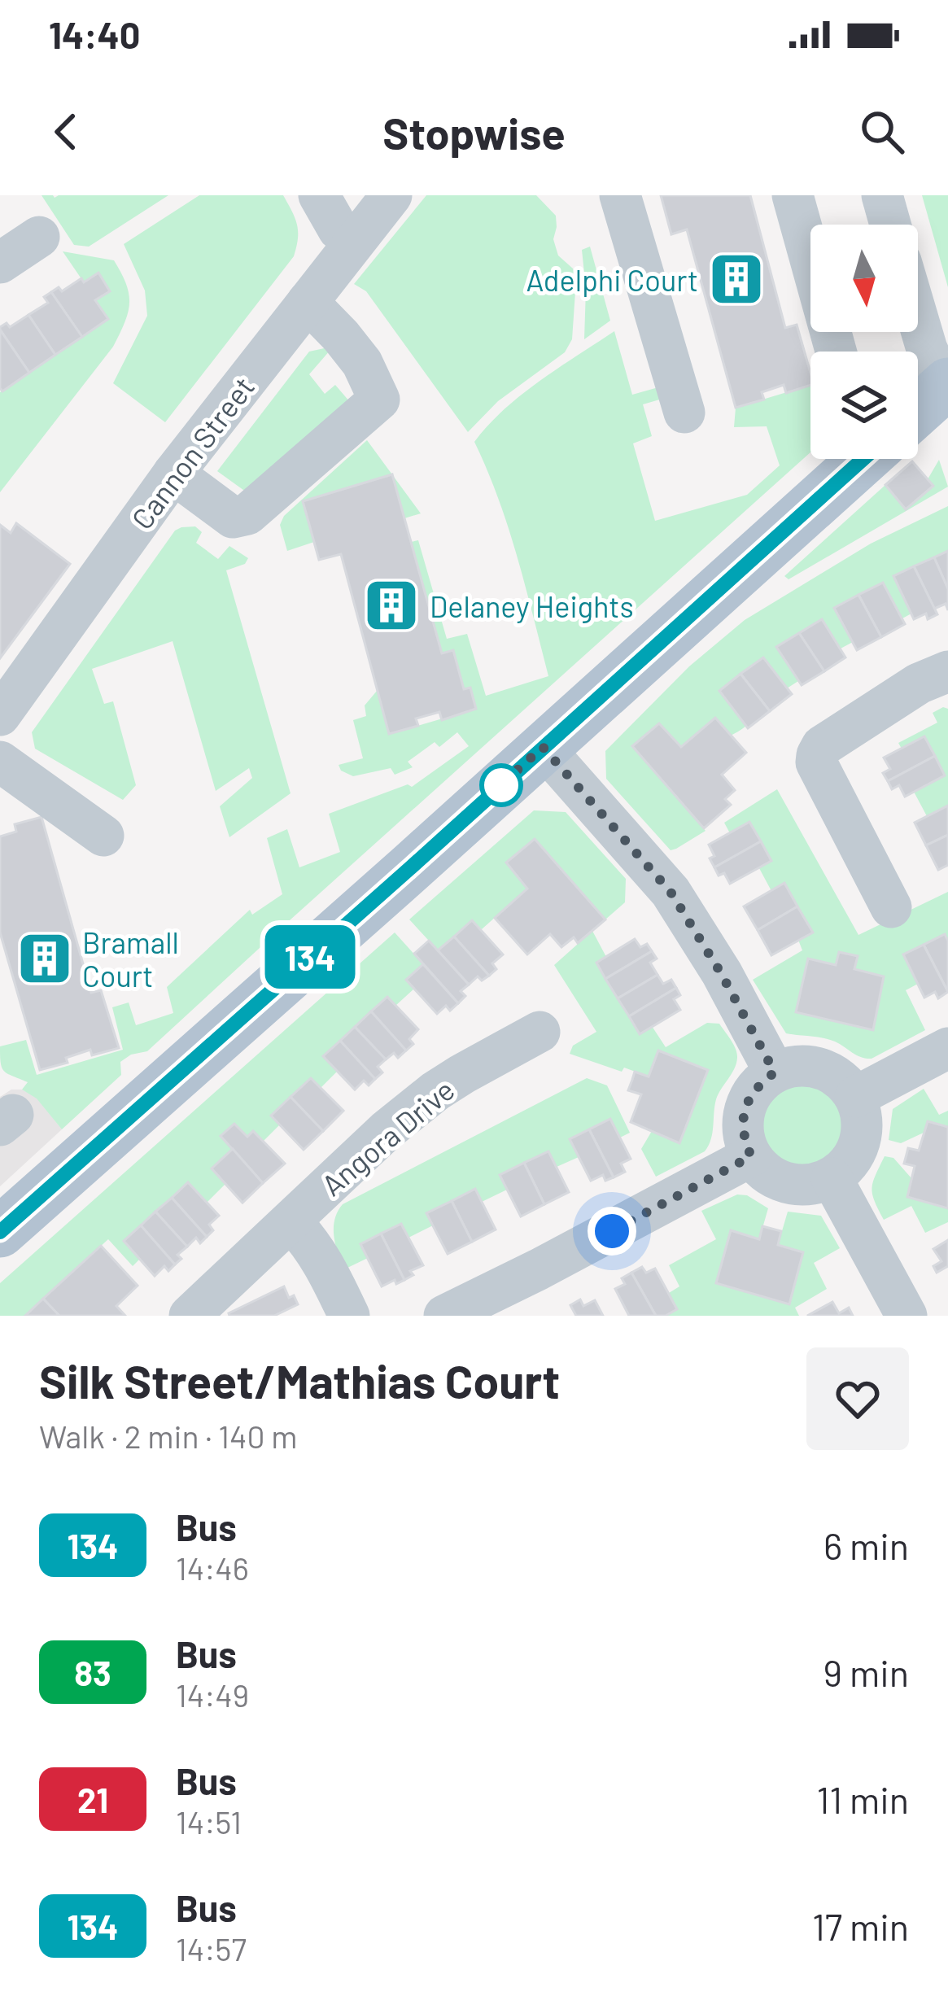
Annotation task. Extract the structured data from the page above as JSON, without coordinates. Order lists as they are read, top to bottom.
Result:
{
  "streets": {
    "street": ["Cannon Street", "Angora Drive"]
  },
  "places": {
    "building": ["Adelphi Court", "Delaney Heights", "Bramall Court"]
  },
  "lines": ["bus line 134"],
  "north": "bottom",
  "page": {
    "status": "14:40",
    "header": "Stopwise",
    "on_map": "134",
    "heading": ["Silk Street/Mathias Court", "Walk · 2 min · 140 m"],
    "list": [
      {
        "mark": "134",
        "name": "Bus",
        "note": "14:46",
        "value": "6 min"
      },
      {
        "mark": "83",
        "name": "Bus",
        "note": "14:49",
        "value": "9 min"
      },
      {
        "mark": "21",
        "name": "Bus",
        "note": "14:51",
        "value": "11 min"
      },
      {
        "mark": "134",
        "name": "Bus",
        "note": "14:57",
        "value": "17 min"
      }
    ]
  }
}
